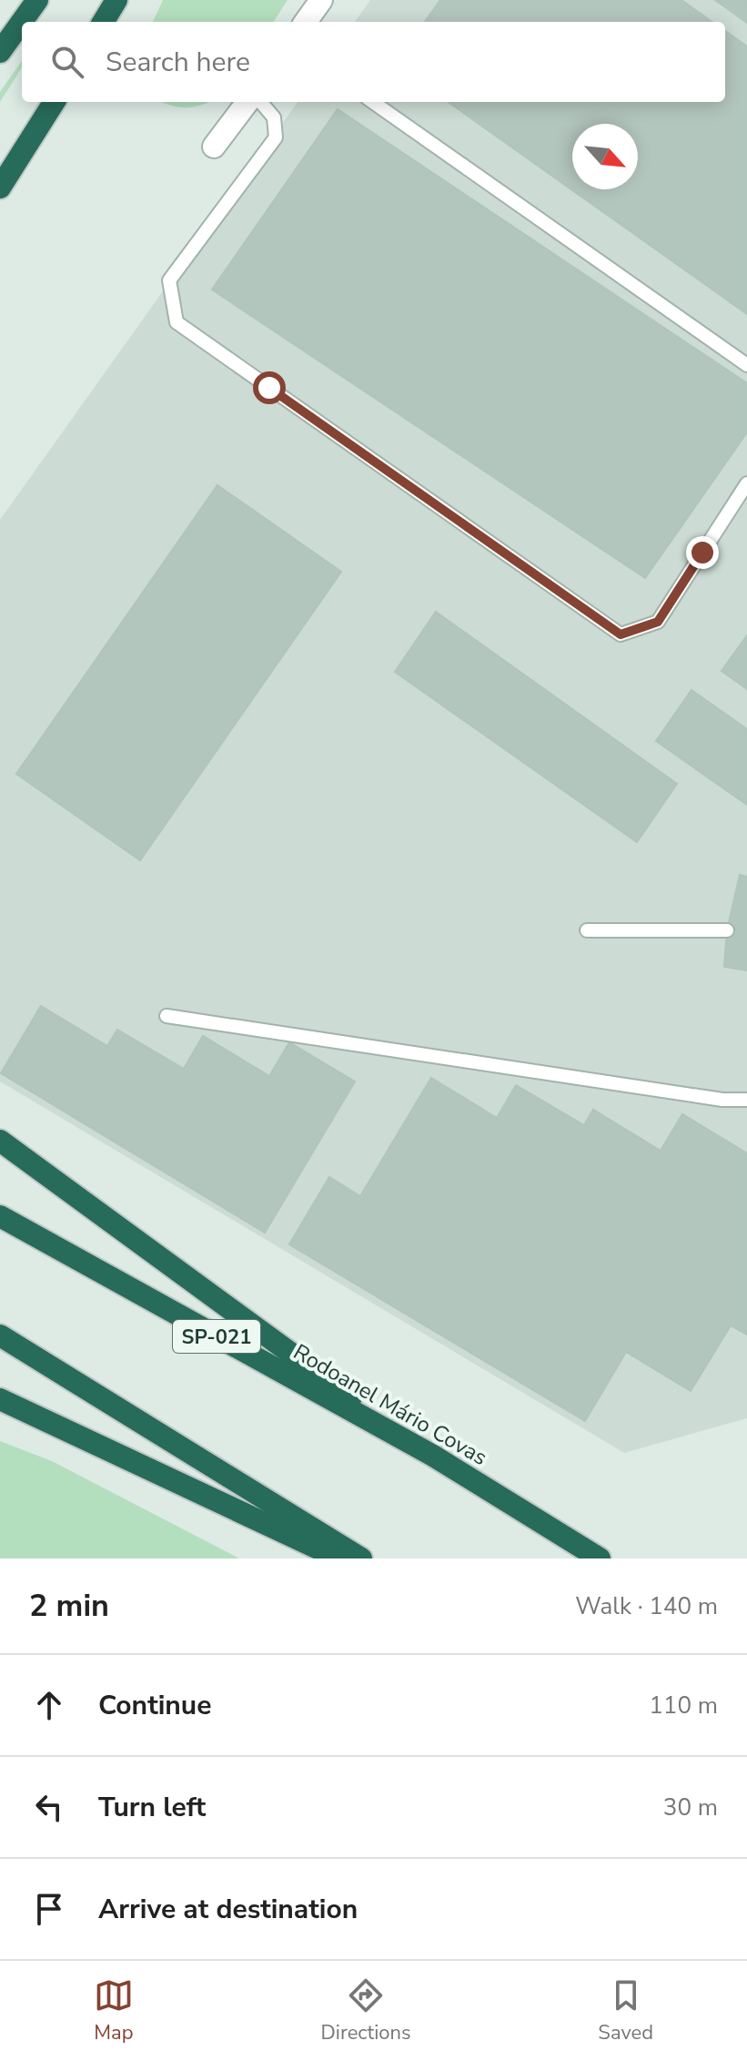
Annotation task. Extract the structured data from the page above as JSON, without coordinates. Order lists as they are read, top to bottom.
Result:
{
  "streets": {
    "highway": ["SP-021", "Rodoanel Mário Covas"]
  },
  "north": "bottom right",
  "page": {
    "search": "Search here",
    "heading": ["2 min", "Walk · 140 m"],
    "list": [
      ["Continue", "110 m"],
      ["Turn left", "30 m"],
      "Arrive at destination"
    ],
    "nav": ["Map", "Directions", "Saved"]
  }
}
